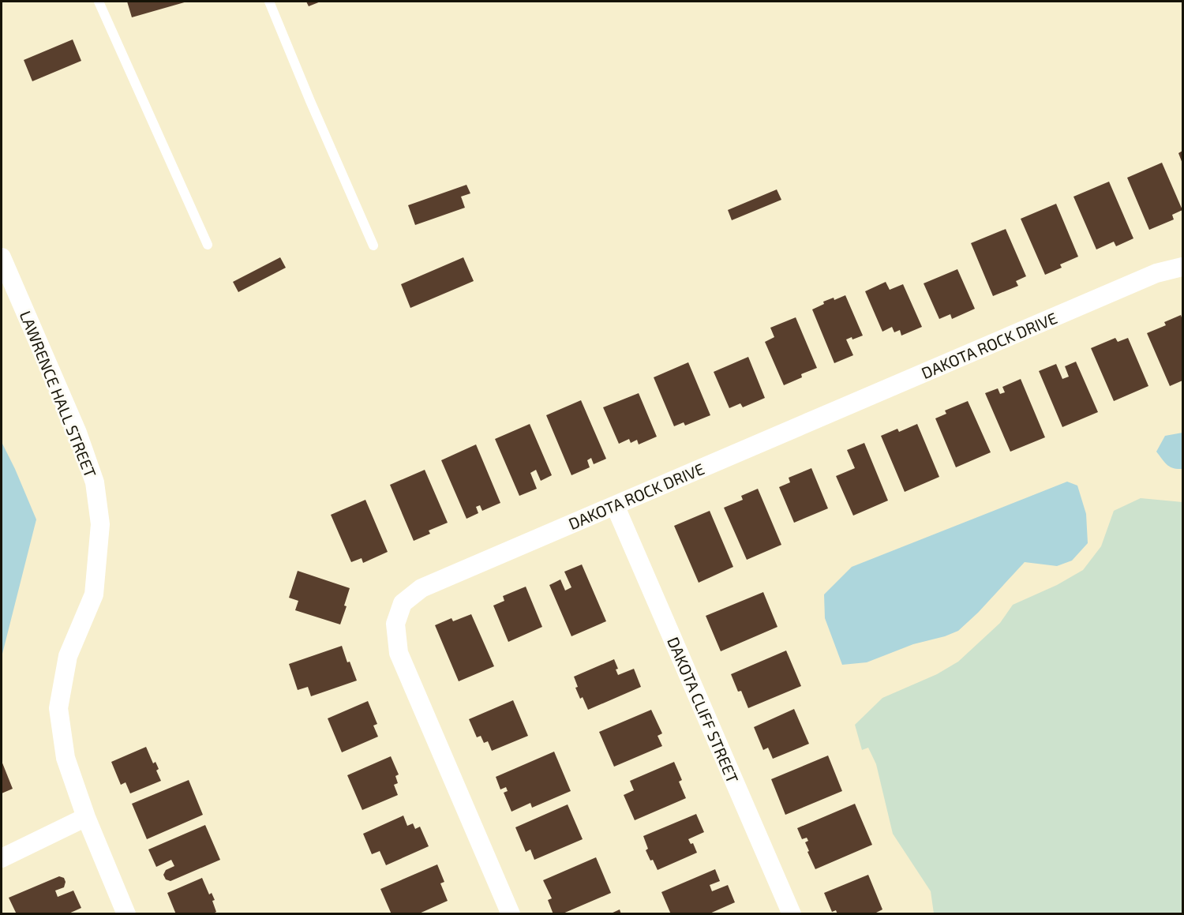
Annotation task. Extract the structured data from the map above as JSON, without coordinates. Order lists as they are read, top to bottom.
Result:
{
  "streets": {
    "street": ["DAKOTA ROCK DRIVE", "LAWRENCE HALL STREET", "DAKOTA CLIFF STREET"]
  },
  "crossings": [
    ["DAKOTA ROCK DRIVE", "DAKOTA CLIFF STREET"]
  ]
}
